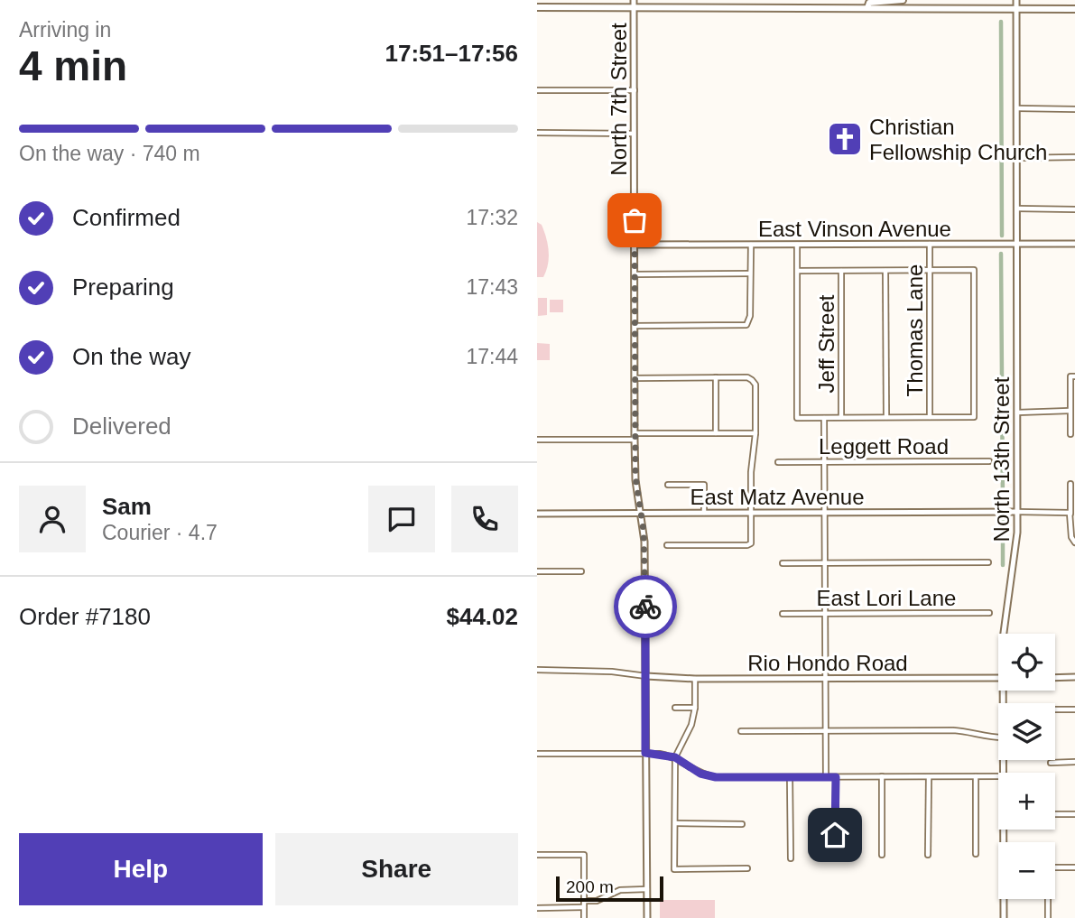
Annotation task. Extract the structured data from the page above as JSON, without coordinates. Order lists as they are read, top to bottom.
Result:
{
  "streets": {
    "street": [
      "North 7th Street",
      "East Vinson Avenue",
      "Thomas Lane",
      "Jeff Street",
      "Leggett Road",
      "North 13th Street",
      "East Matz Avenue",
      "East Lori Lane",
      "Rio Hondo Road"
    ]
  },
  "crossings": [
    ["North 7th Street", "East Vinson Avenue"],
    ["North 7th Street", "East Matz Avenue"],
    ["North 7th Street", "Rio Hondo Road"],
    ["East Vinson Avenue", "Thomas Lane"],
    ["East Vinson Avenue", "North 13th Street"],
    ["North 13th Street", "East Matz Avenue"]
  ],
  "places": {
    "church": ["Christian Fellowship Church"]
  },
  "scale_bar": "200 m",
  "page": {
    "heading": ["4 min", "Arriving in", "17:51–17:56"],
    "panel": [
      "Sam",
      "Courier · 4.7",
      "Order #7180",
      "$44.02"
    ],
    "bar": "On the way · 740 m",
    "list": [
      ["Confirmed", "17:32"],
      ["Preparing", "17:43"],
      ["On the way", "17:44"],
      "Delivered"
    ],
    "map_buttons": ["+", "−"],
    "buttons": ["Help", "Share"],
    "scale": "200 m"
  }
}
